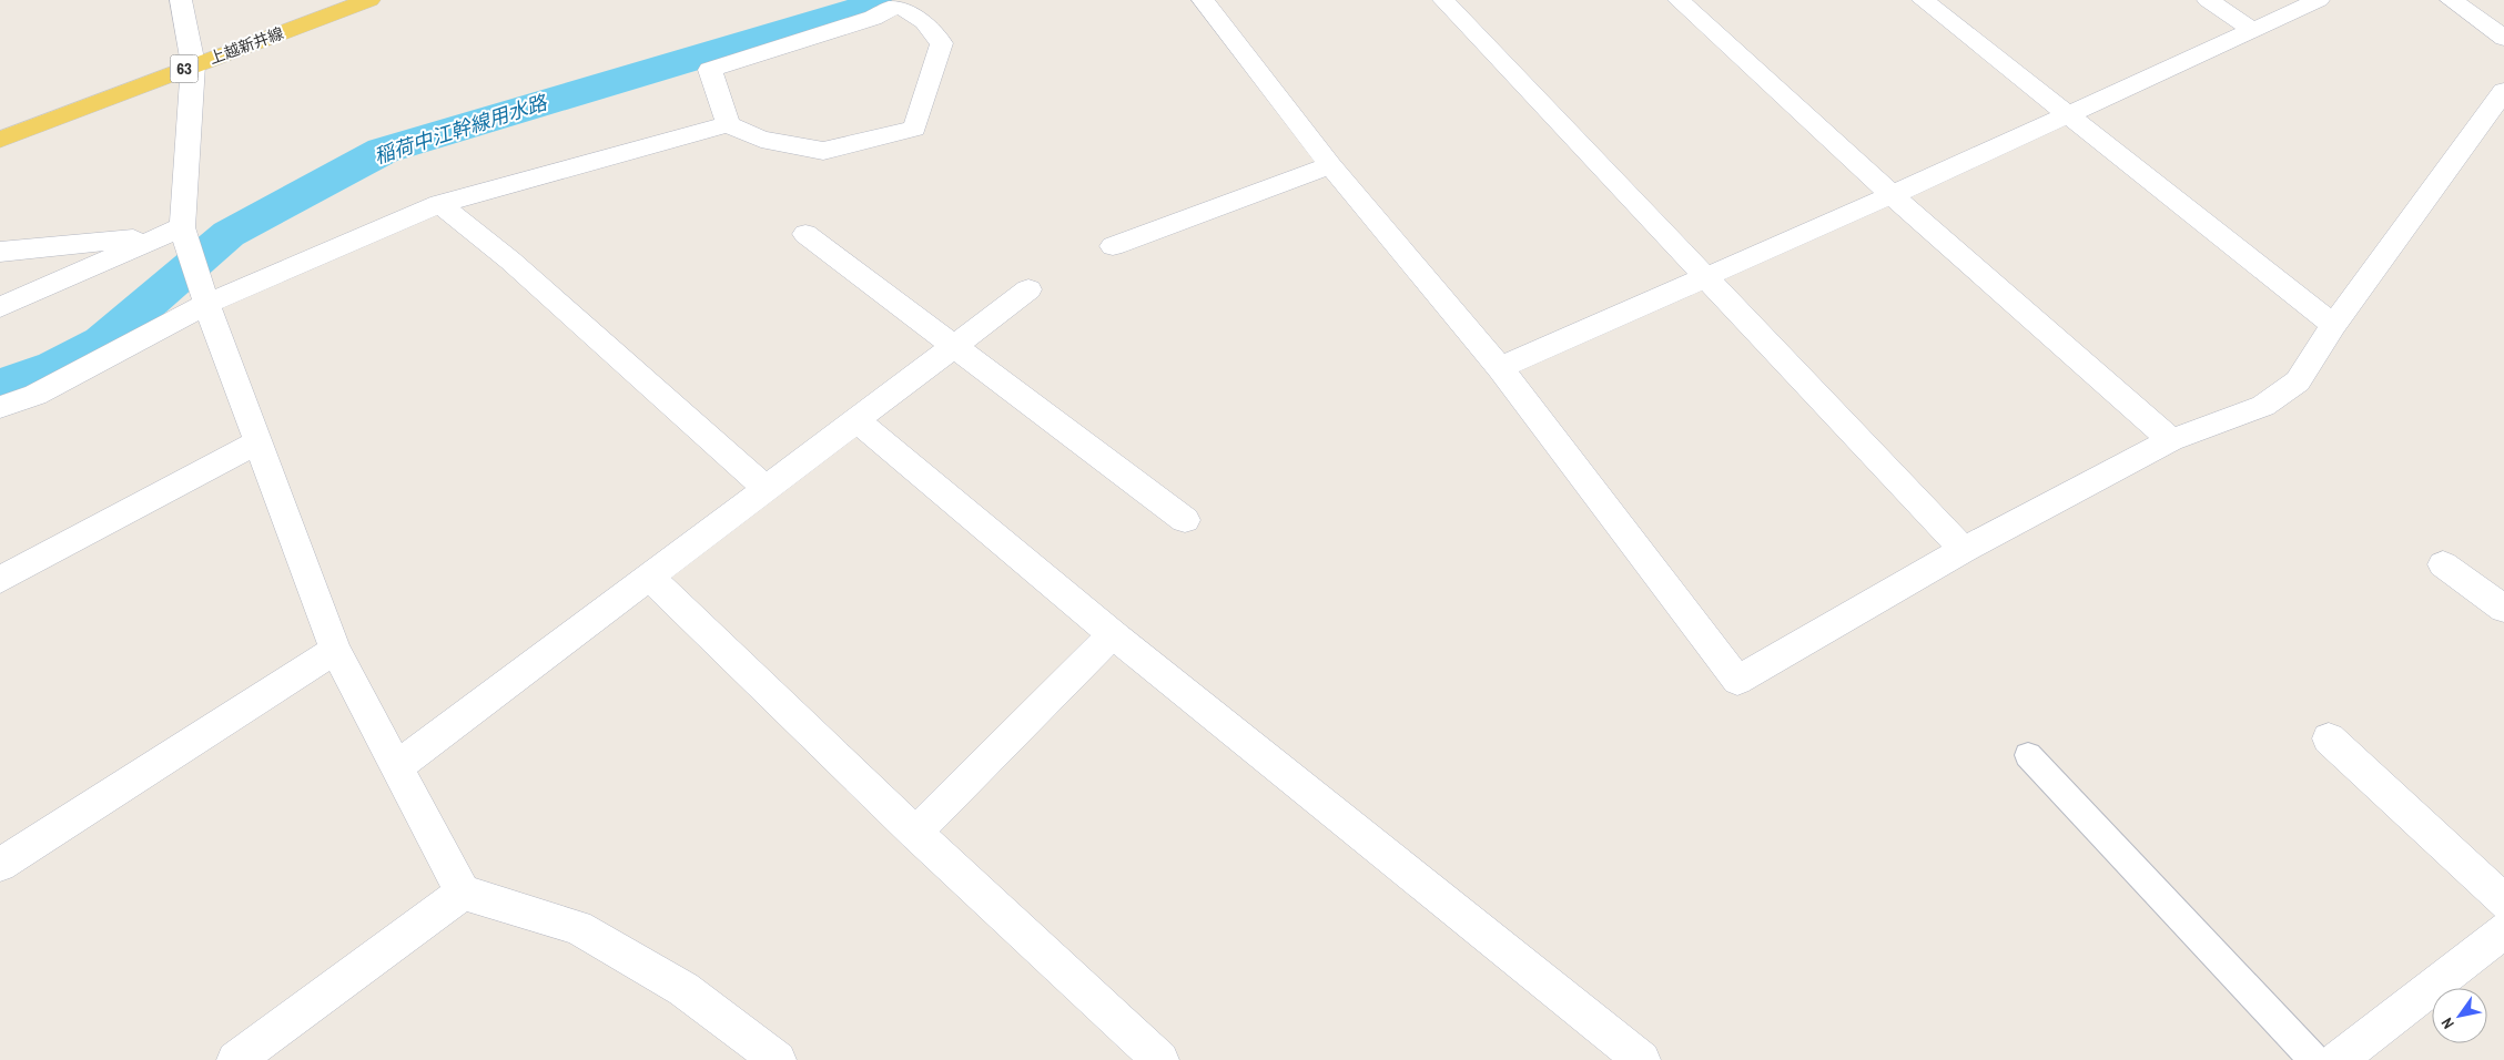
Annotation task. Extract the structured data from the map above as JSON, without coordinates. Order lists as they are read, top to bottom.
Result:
{
  "streets": {
    "main road": ["上越新井線", "63"]
  },
  "water": ["稲荷中江幹線用水路"],
  "north": "bottom left"
}
